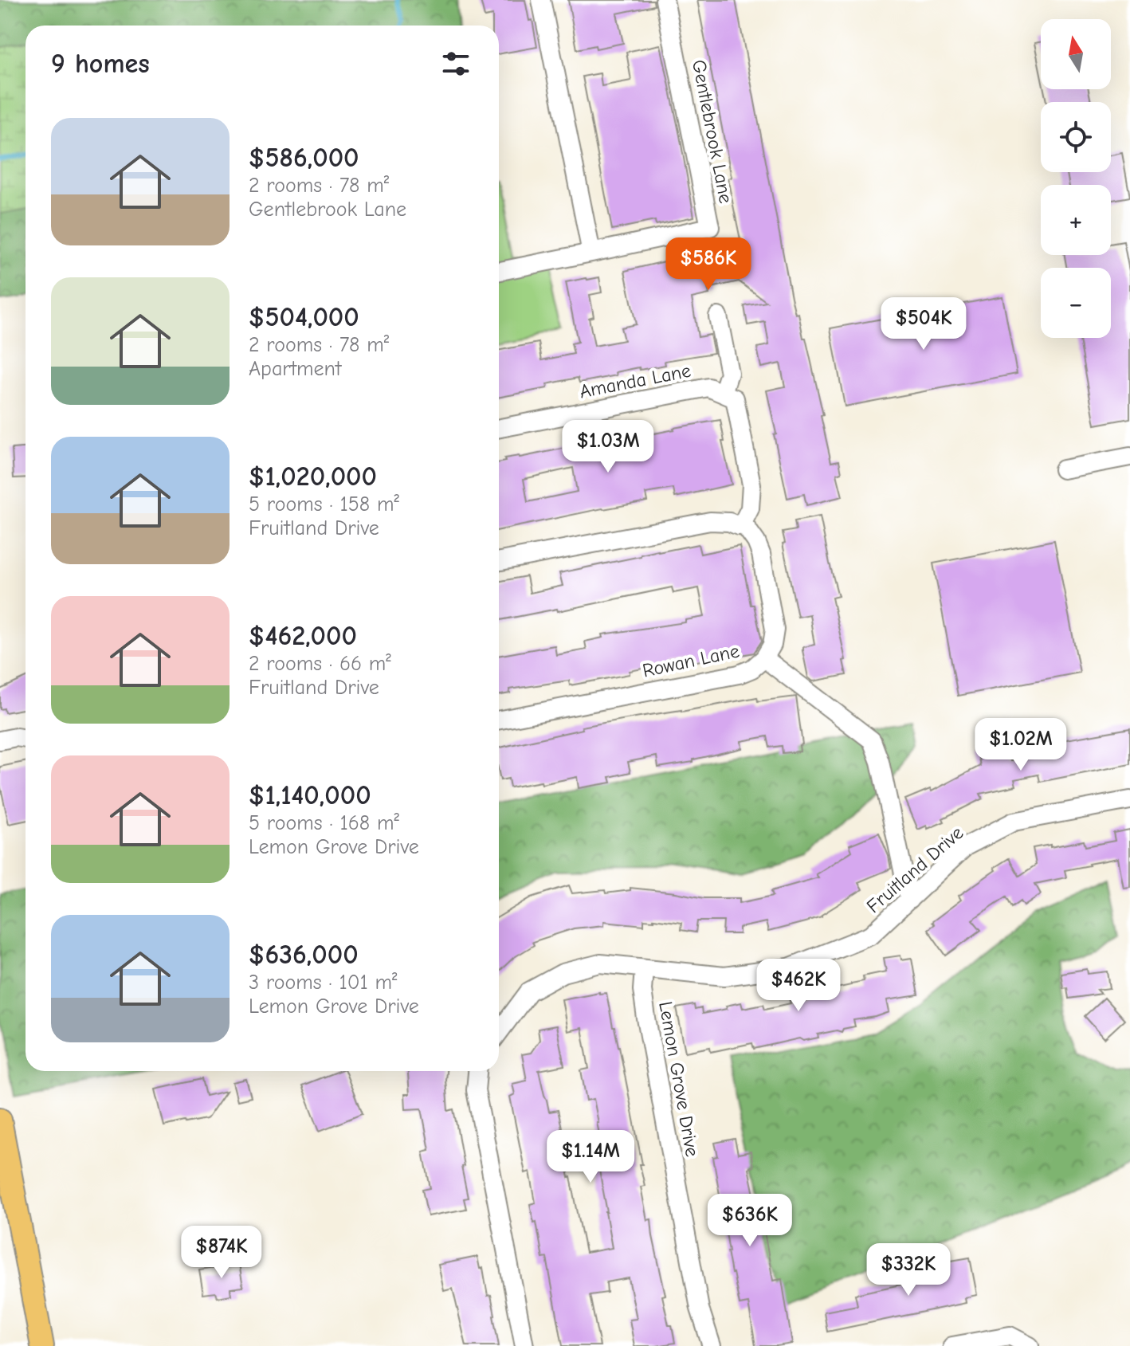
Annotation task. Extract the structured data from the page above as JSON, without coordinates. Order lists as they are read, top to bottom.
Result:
{
  "streets": {
    "street": [
      "Gentlebrook Lane",
      "Amanda Lane",
      "Rowan Lane",
      "Fruitland Drive",
      "Lemon Grove Drive"
    ]
  },
  "crossings": [
    ["Fruitland Drive", "Lemon Grove Drive"]
  ],
  "north": "top",
  "page": {
    "map_buttons": ["+", "−"],
    "heading": "9 homes",
    "list": [
      {
        "name": "$586,000",
        "note": "2 rooms · 78 m² · Gentlebrook Lane"
      },
      {
        "name": "$504,000",
        "note": "2 rooms · 78 m² · Apartment"
      },
      {
        "name": "$1,020,000",
        "note": "5 rooms · 158 m² · Fruitland Drive"
      },
      {
        "name": "$462,000",
        "note": "2 rooms · 66 m² · Fruitland Drive"
      },
      {
        "name": "$1,140,000",
        "note": "5 rooms · 168 m² · Lemon Grove Drive"
      },
      {
        "name": "$636,000",
        "note": "3 rooms · 101 m² · Lemon Grove Drive"
      }
    ],
    "price": [
      "$586K",
      "$504K",
      "$1.03M",
      "$1.02M",
      "$462K",
      "$1.14M",
      "$636K",
      "$874K",
      "$332K"
    ]
  }
}
